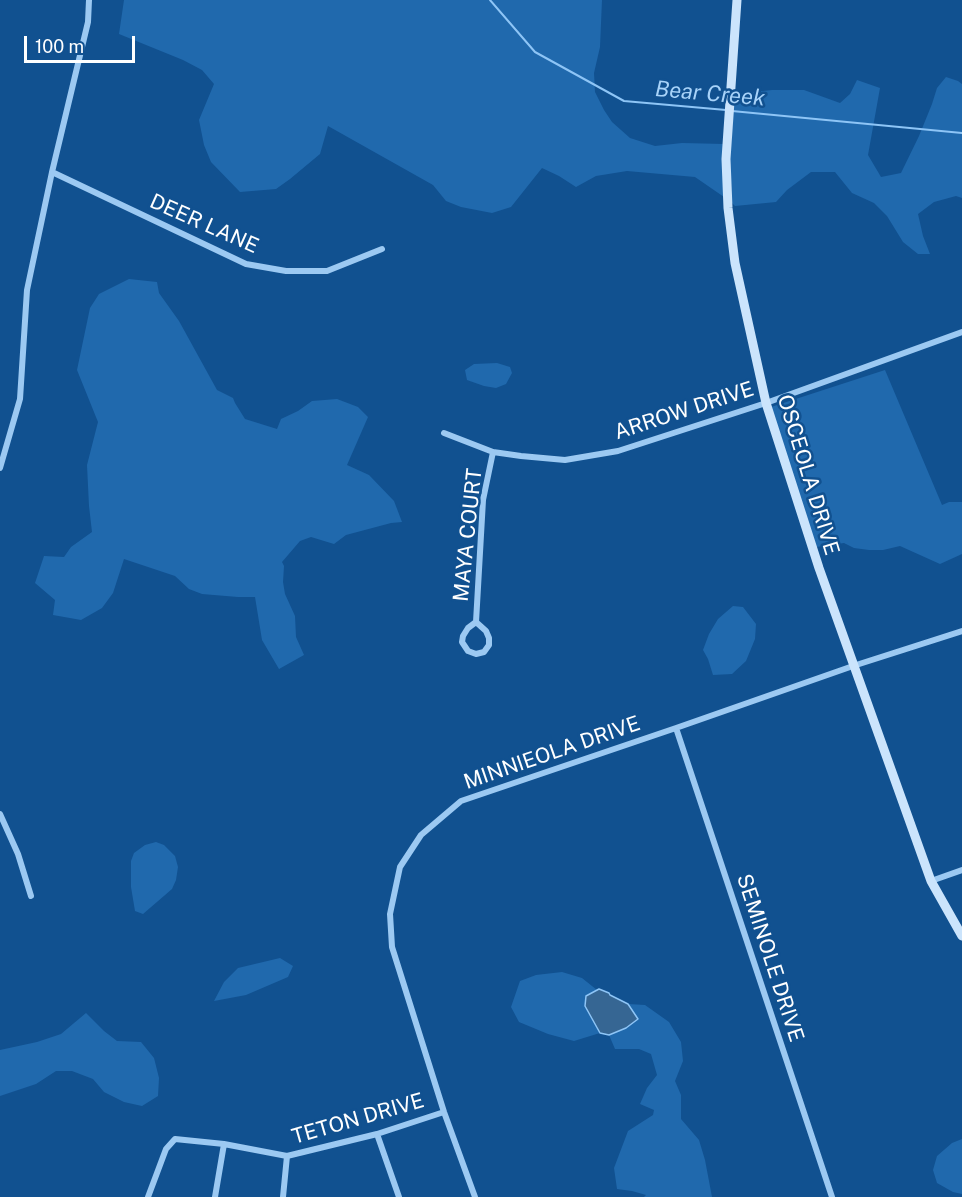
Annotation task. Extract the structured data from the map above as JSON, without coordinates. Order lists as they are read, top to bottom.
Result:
{
  "streets": {
    "street": [
      "DEER LANE",
      "ARROW DRIVE",
      "OSCEOLA DRIVE",
      "MAYA COURT",
      "MINNIEOLA DRIVE",
      "SEMINOLE DRIVE",
      "TETON DRIVE"
    ]
  },
  "crossings": [
    ["ARROW DRIVE", "OSCEOLA DRIVE"],
    ["ARROW DRIVE", "MAYA COURT"],
    ["OSCEOLA DRIVE", "MINNIEOLA DRIVE"],
    ["MINNIEOLA DRIVE", "SEMINOLE DRIVE"],
    ["MINNIEOLA DRIVE", "TETON DRIVE"]
  ],
  "water": ["Bear Creek"],
  "scale_bar": "100 m"
}
